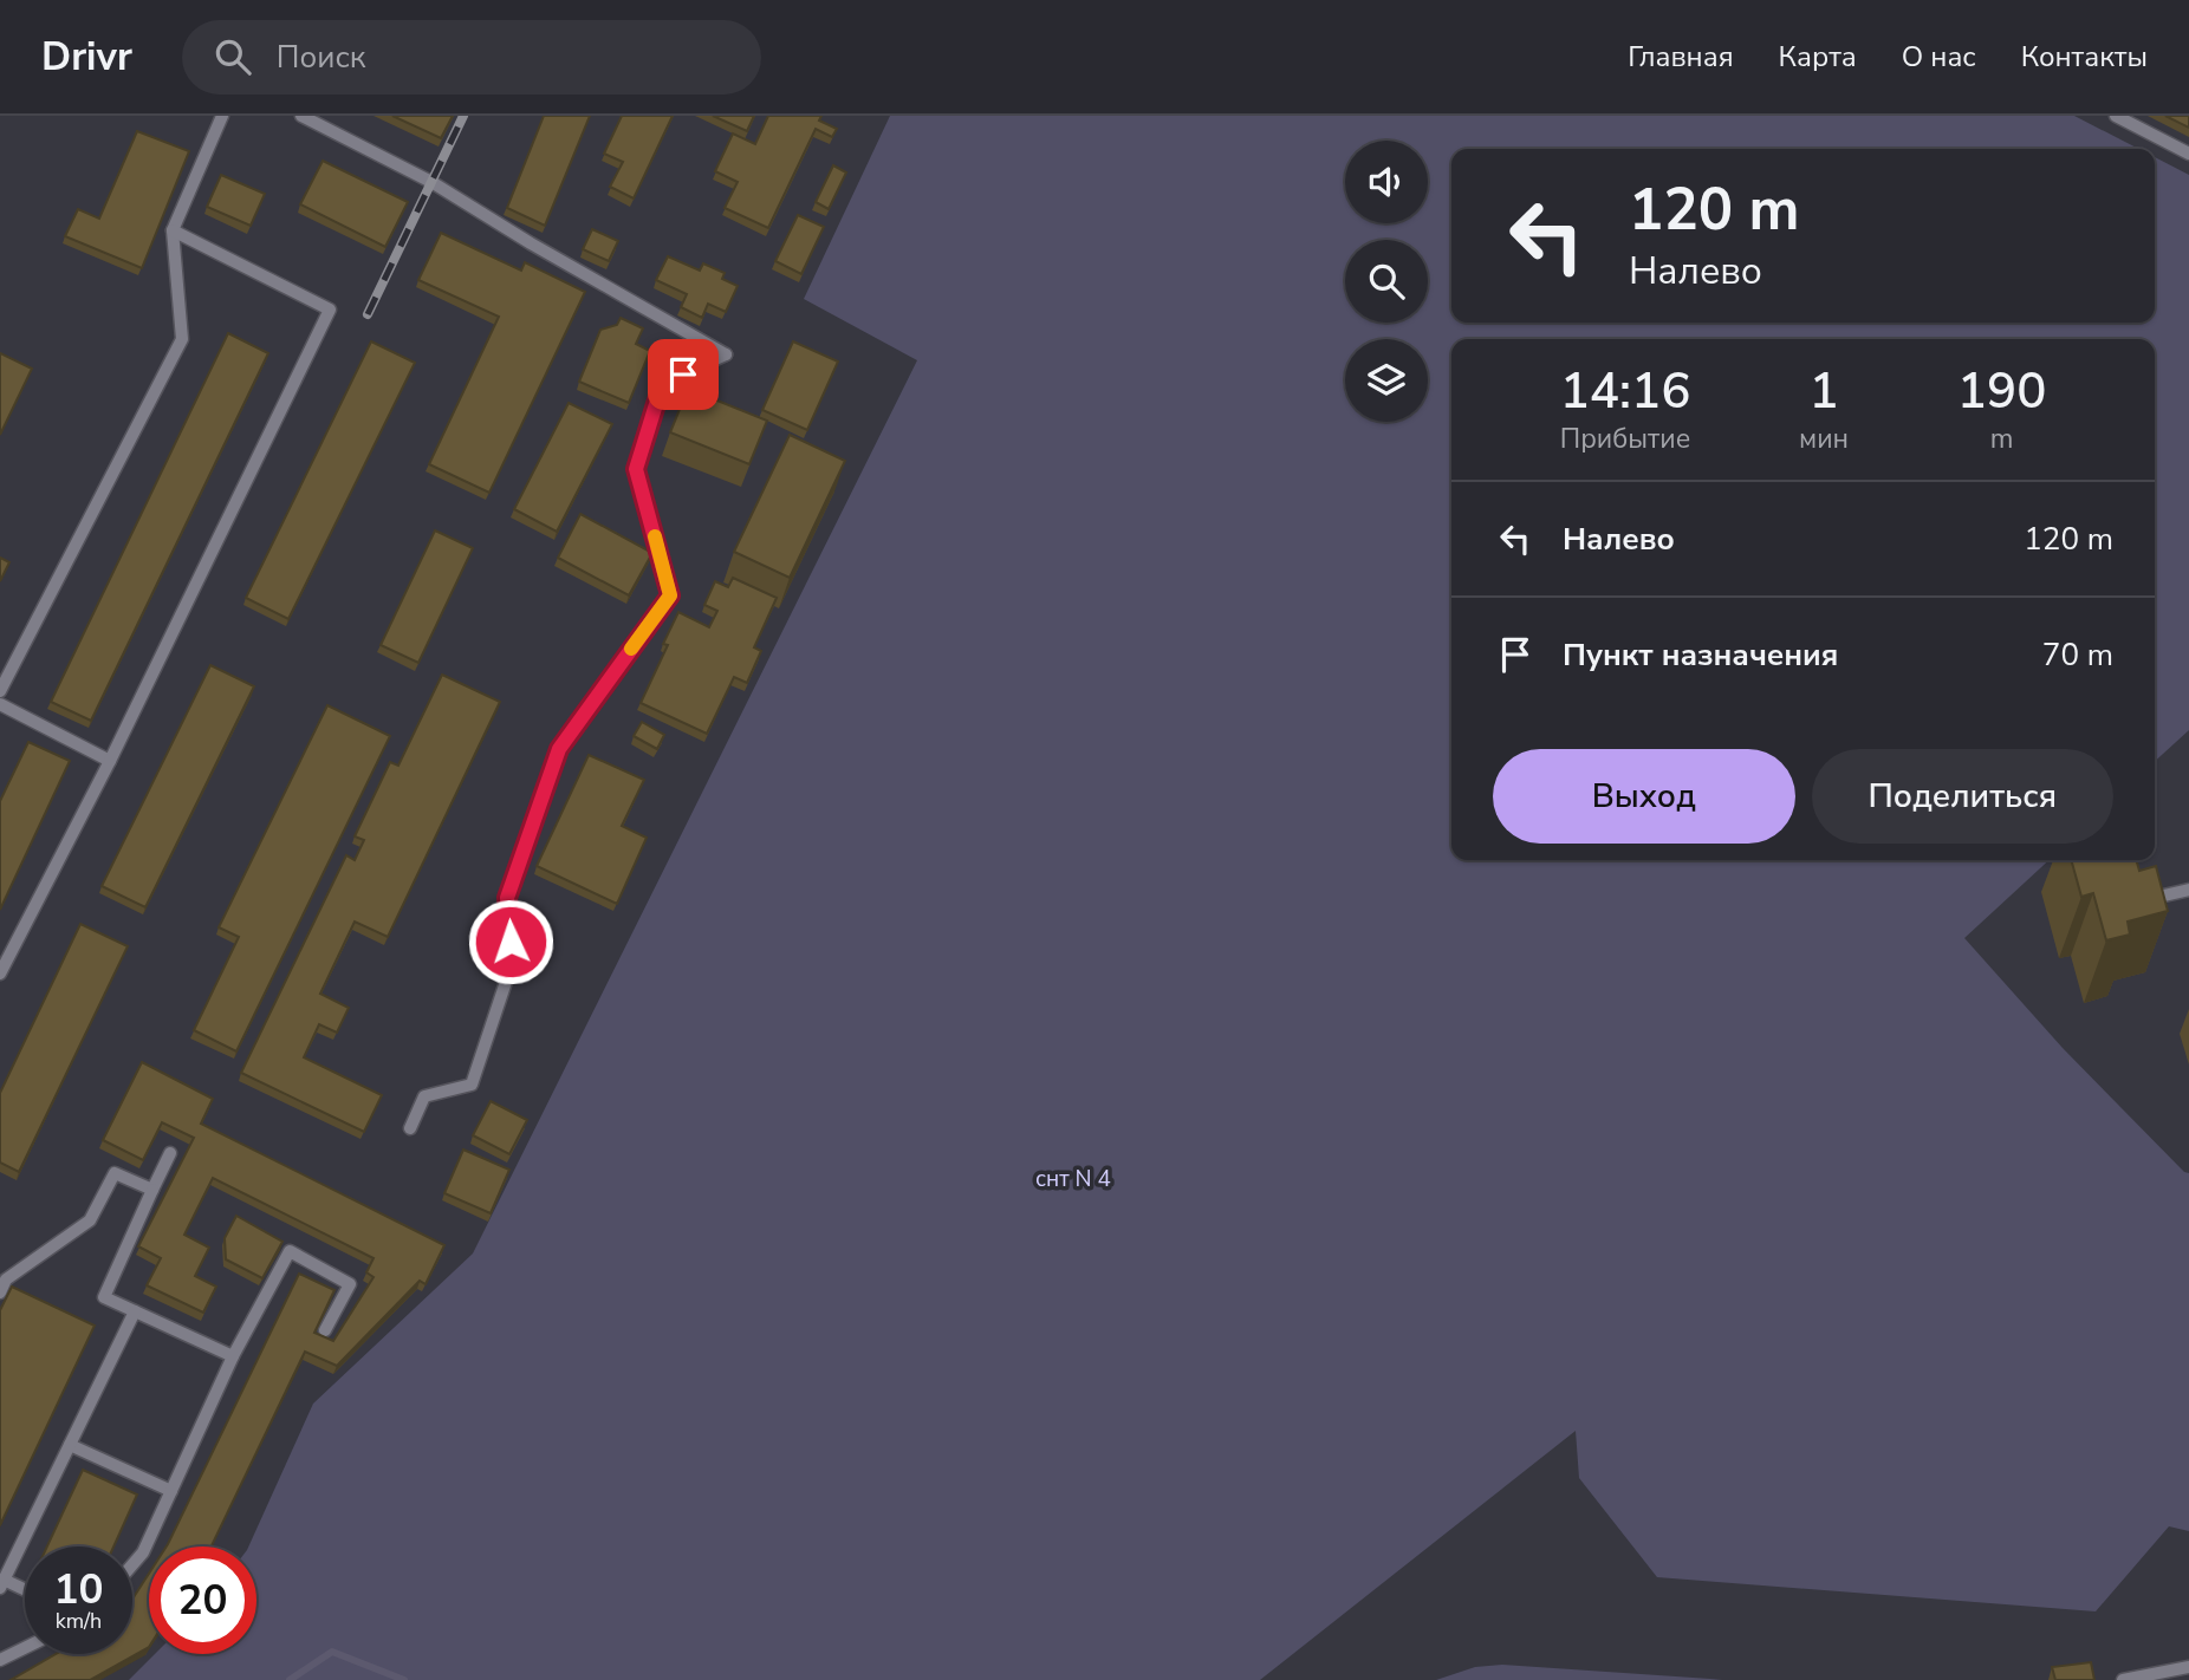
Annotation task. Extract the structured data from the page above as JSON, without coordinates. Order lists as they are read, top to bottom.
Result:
{
  "parks": ["снт N 4"],
  "page": {
    "header": "Drivr",
    "search": "Поиск",
    "nav": [
      "Главная",
      "Карта",
      "О нас",
      "Контакты"
    ],
    "turn": ["120 m", "Налево"],
    "eta": [
      "14:16",
      "Прибытие",
      "1",
      "мин",
      "190",
      "m"
    ],
    "list": [
      {
        "name": "Налево",
        "value": "120 m"
      },
      {
        "name": "Пункт назначения",
        "value": "70 m"
      }
    ],
    "buttons": ["Выход", "Поделиться"],
    "speed": "10 km/h",
    "limit": "20"
  }
}
